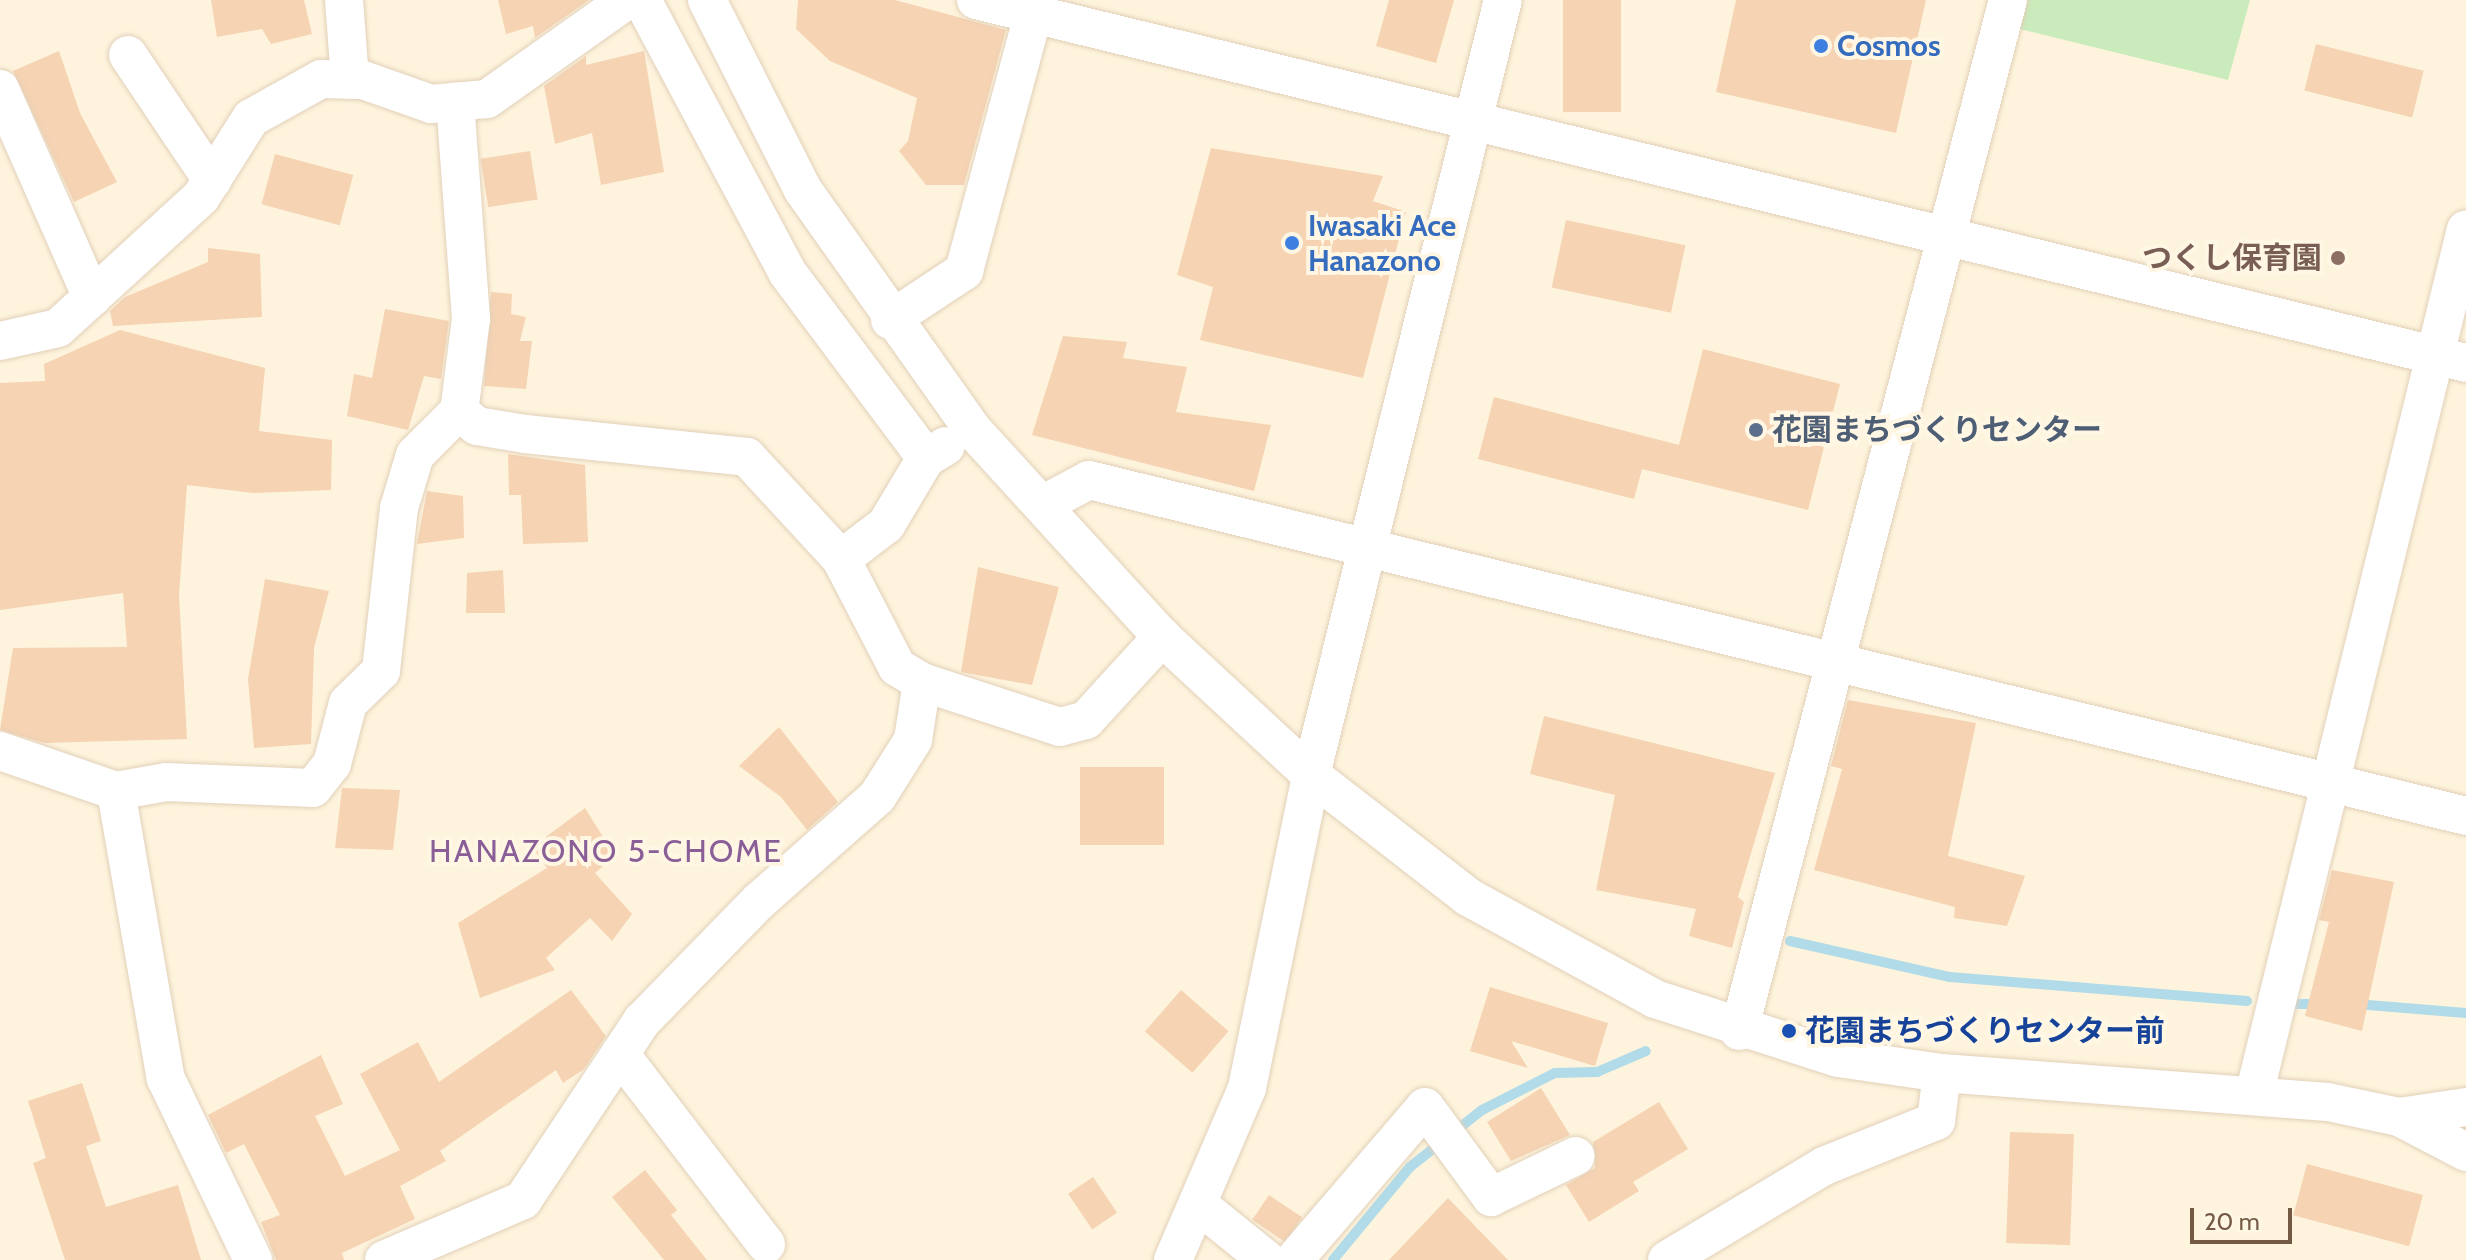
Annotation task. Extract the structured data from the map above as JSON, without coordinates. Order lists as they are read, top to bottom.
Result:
{
  "districts": ["HANAZONO 5-CHOME"],
  "places": [
    "Cosmos",
    "Iwasaki Ace Hanazono",
    "つくし保育園",
    "花園まちづくりセンター",
    "花園まちづくりセンター前"
  ],
  "scale_bar": "20 m"
}
